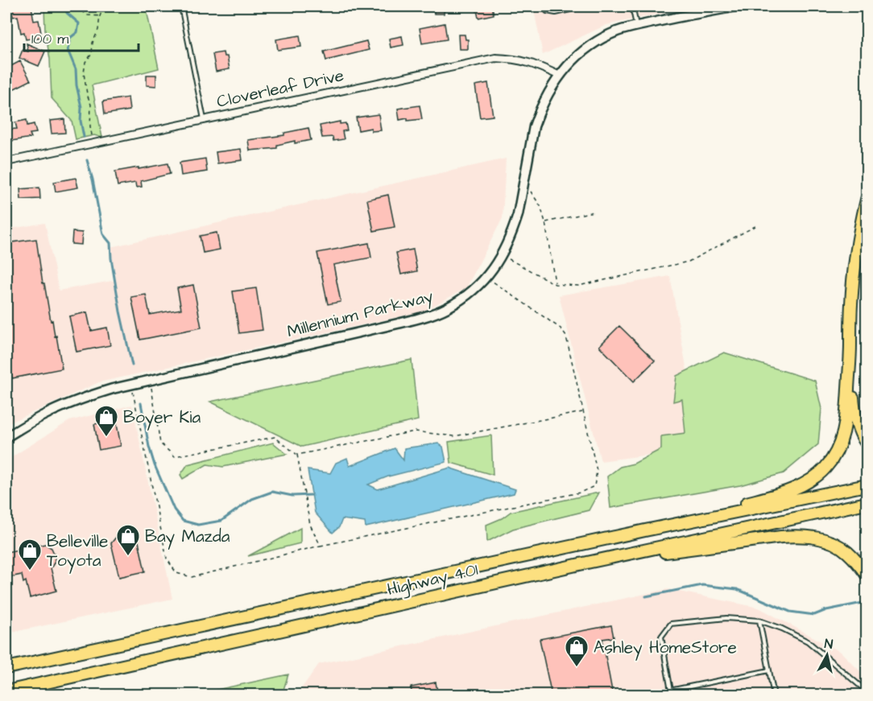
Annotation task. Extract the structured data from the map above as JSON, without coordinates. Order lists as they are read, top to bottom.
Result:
{
  "streets": {
    "highway": ["Highway 401"],
    "street": ["Cloverleaf Drive", "Millennium Parkway"]
  },
  "crossings": [
    ["Cloverleaf Drive", "Millennium Parkway"]
  ],
  "places": {
    "shop": [
      "Boyer Kia",
      "Bay Mazda",
      "Belleville Toyota",
      "Ashley HomeStore"
    ]
  },
  "scale_bar": "100 m",
  "north": "top"
}
